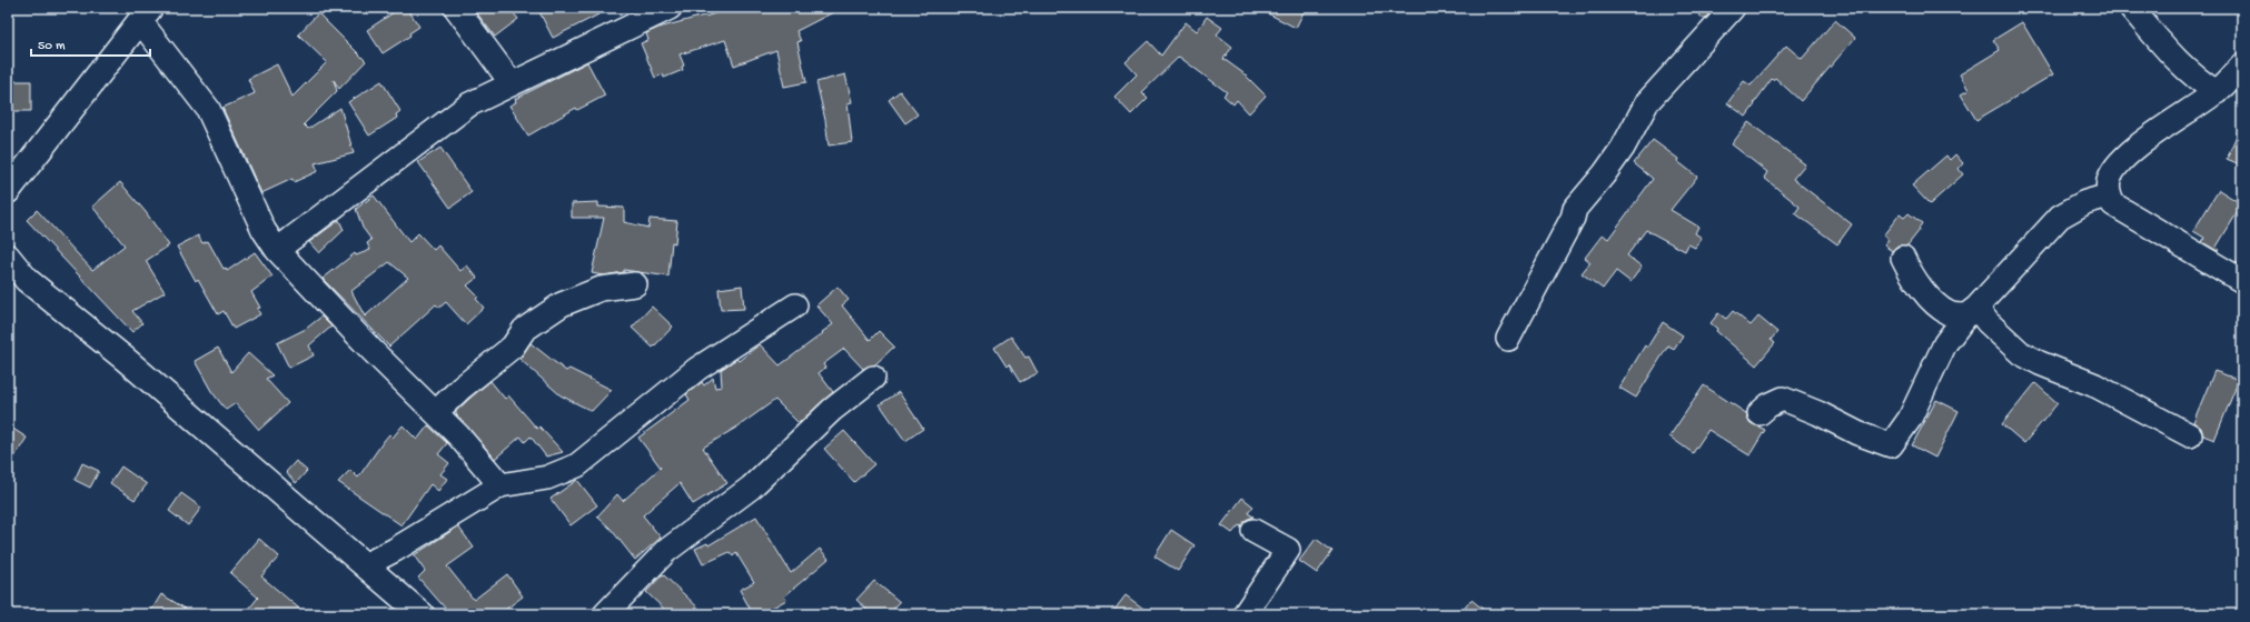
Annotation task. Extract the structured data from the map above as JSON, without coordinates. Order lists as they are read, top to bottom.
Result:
{
  "scale_bar": "50 m"
}
